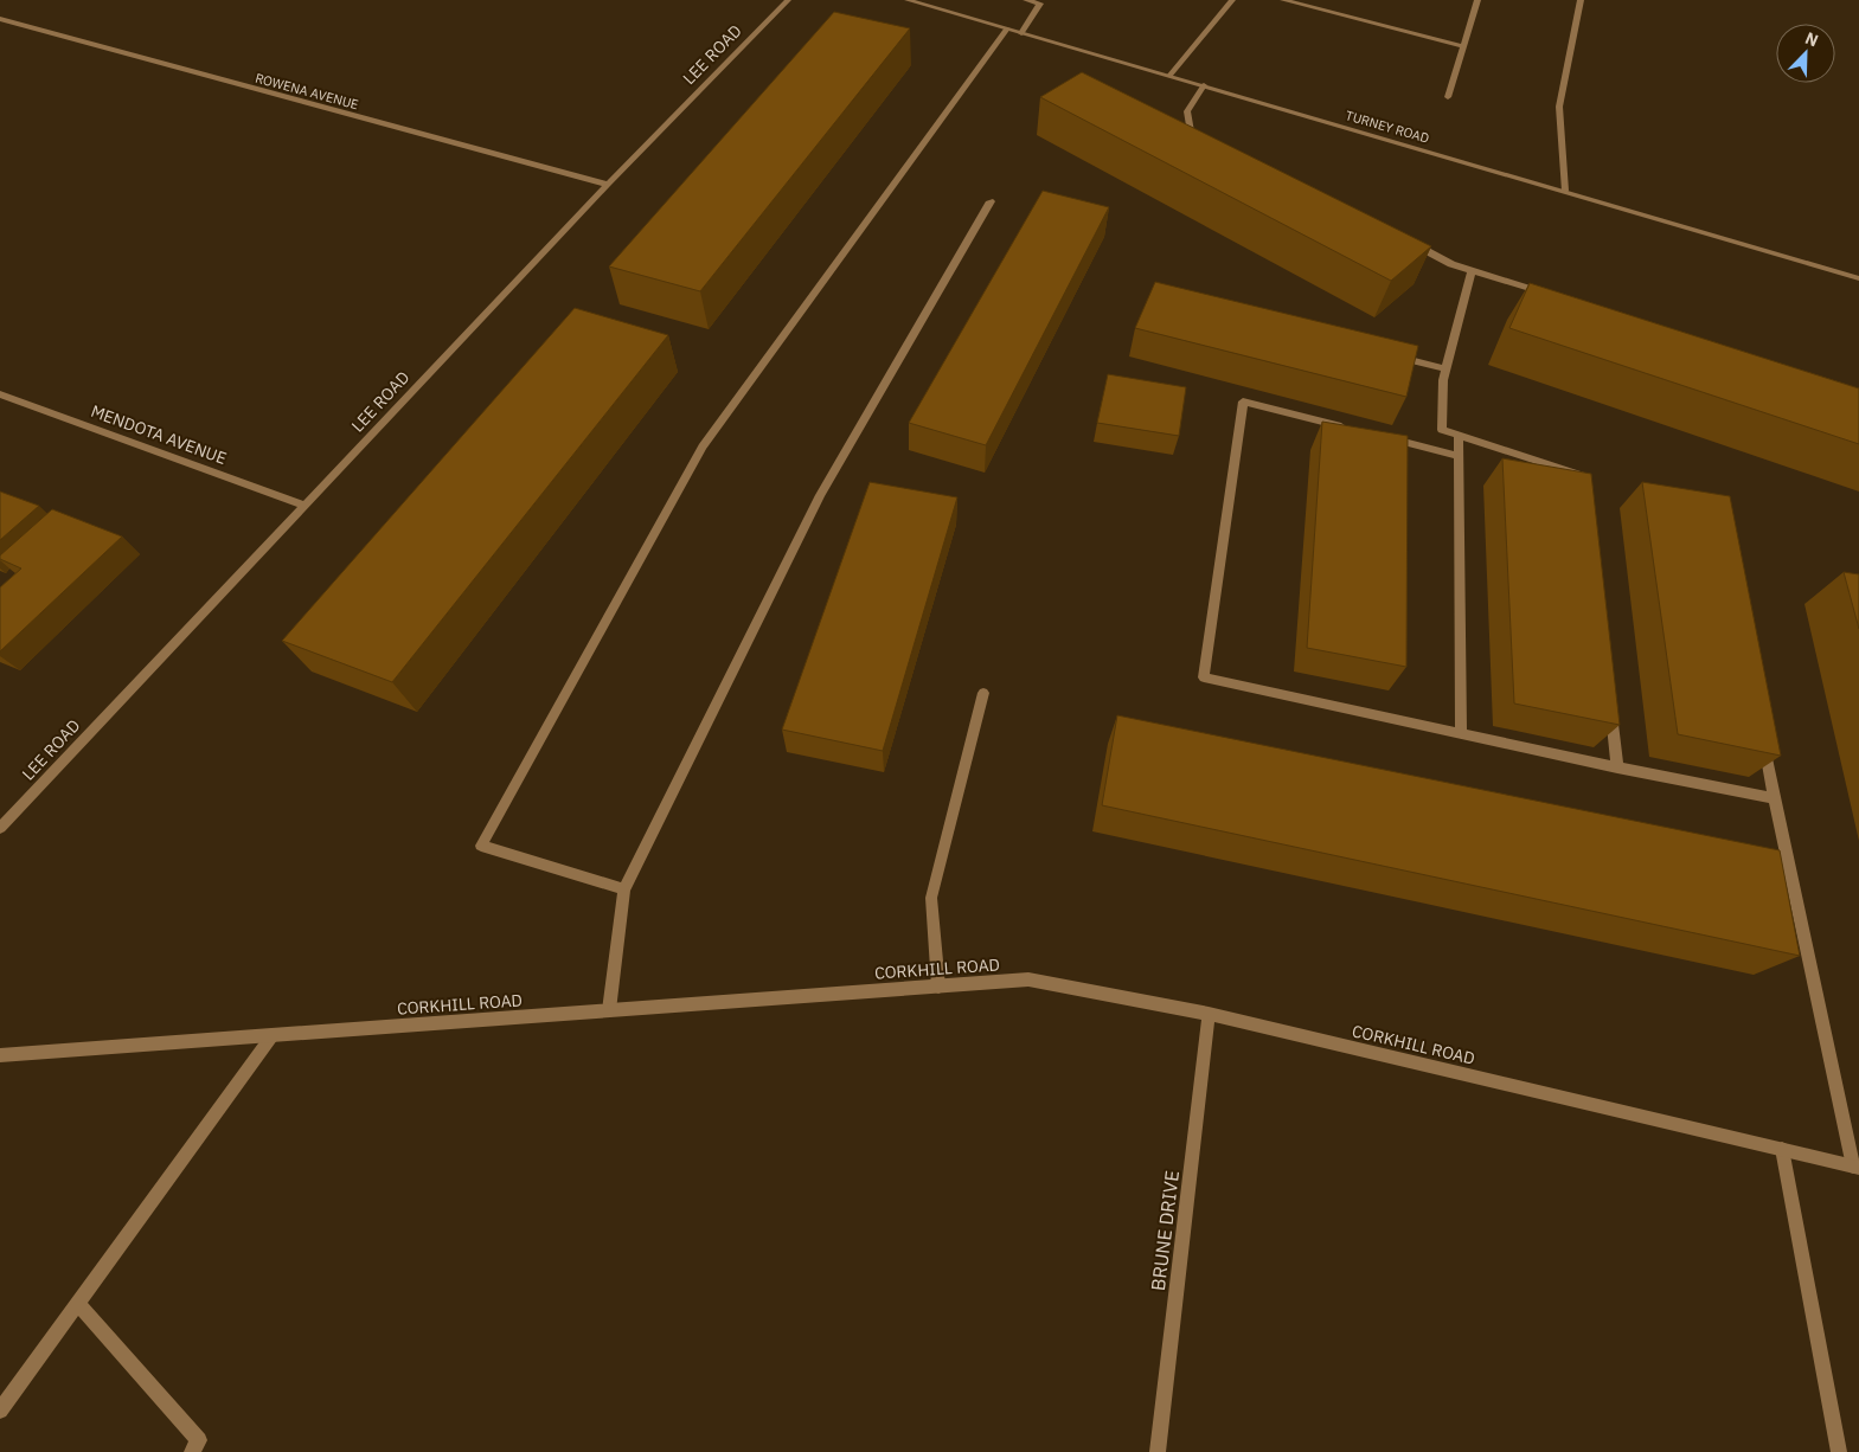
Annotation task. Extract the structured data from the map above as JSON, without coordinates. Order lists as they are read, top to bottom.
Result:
{
  "streets": {
    "street": [
      "LEE ROAD",
      "ROWENA AVENUE",
      "TURNEY ROAD",
      "MENDOTA AVENUE",
      "CORKHILL ROAD",
      "BRUNE DRIVE"
    ]
  },
  "crossings": [
    ["LEE ROAD", "ROWENA AVENUE"],
    ["LEE ROAD", "MENDOTA AVENUE"],
    ["CORKHILL ROAD", "BRUNE DRIVE"]
  ],
  "north": "top right"
}
